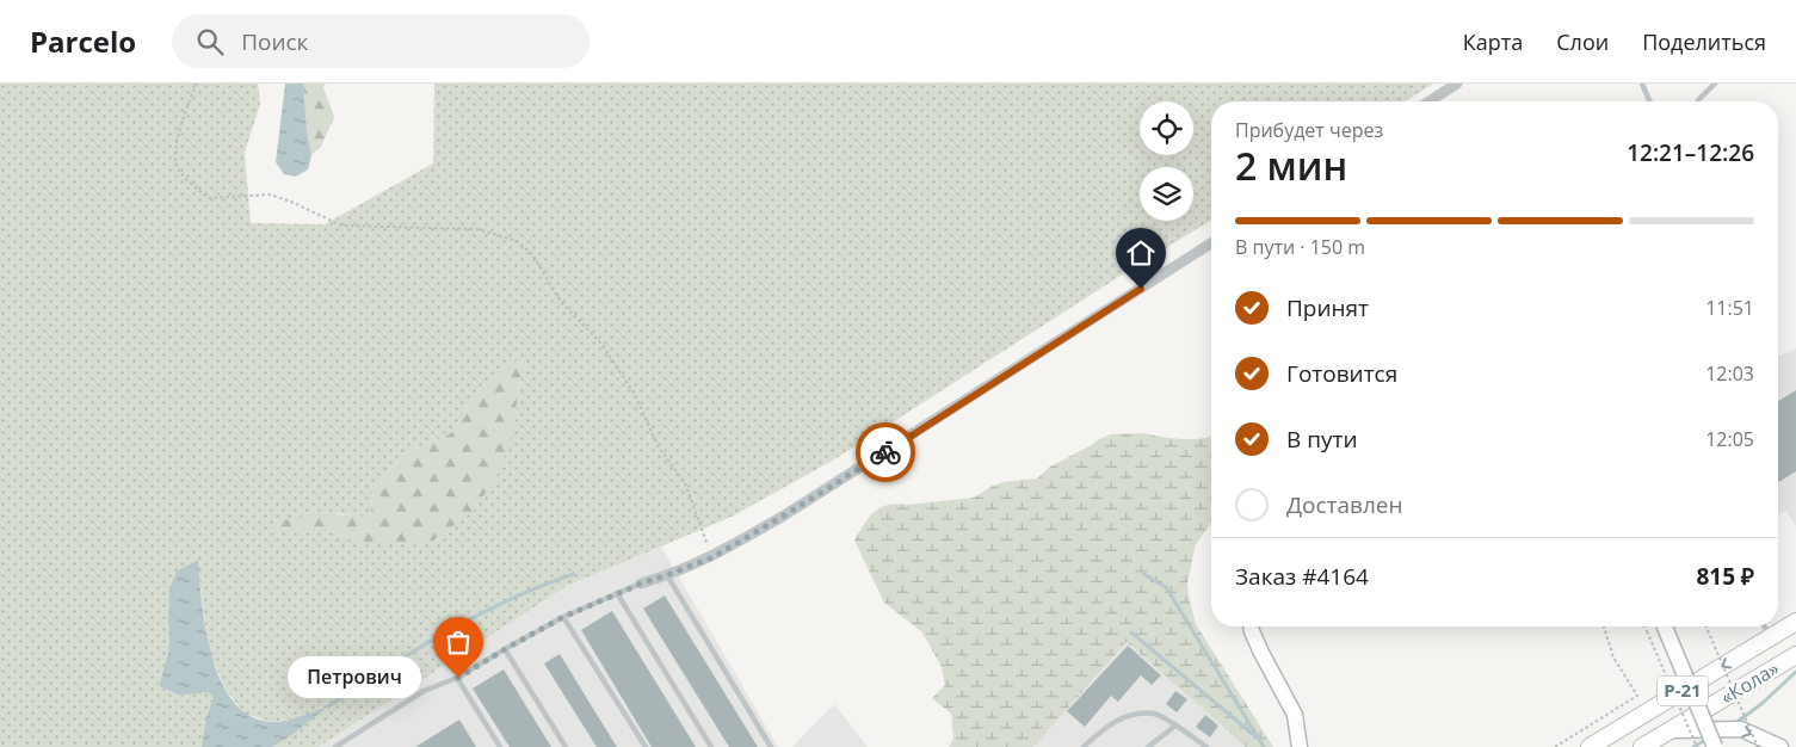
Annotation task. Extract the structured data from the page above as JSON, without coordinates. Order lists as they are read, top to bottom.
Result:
{
  "streets": {
    "main road": ["«Кола»", "Р-21"]
  },
  "places": ["Петрович"],
  "page": {
    "header": "Parcelo",
    "search": "Поиск",
    "nav": ["Карта", "Слои", "Поделиться"],
    "heading": ["2 мин", "Прибудет через", "12:21–12:26"],
    "panel": ["Заказ #4164", "815 ₽"],
    "bar": "В пути · 150 m",
    "list": [
      ["Принят", "11:51"],
      ["Готовится", "12:03"],
      ["В пути", "12:05"],
      "Доставлен"
    ],
    "bubble": "Петрович"
  }
}
